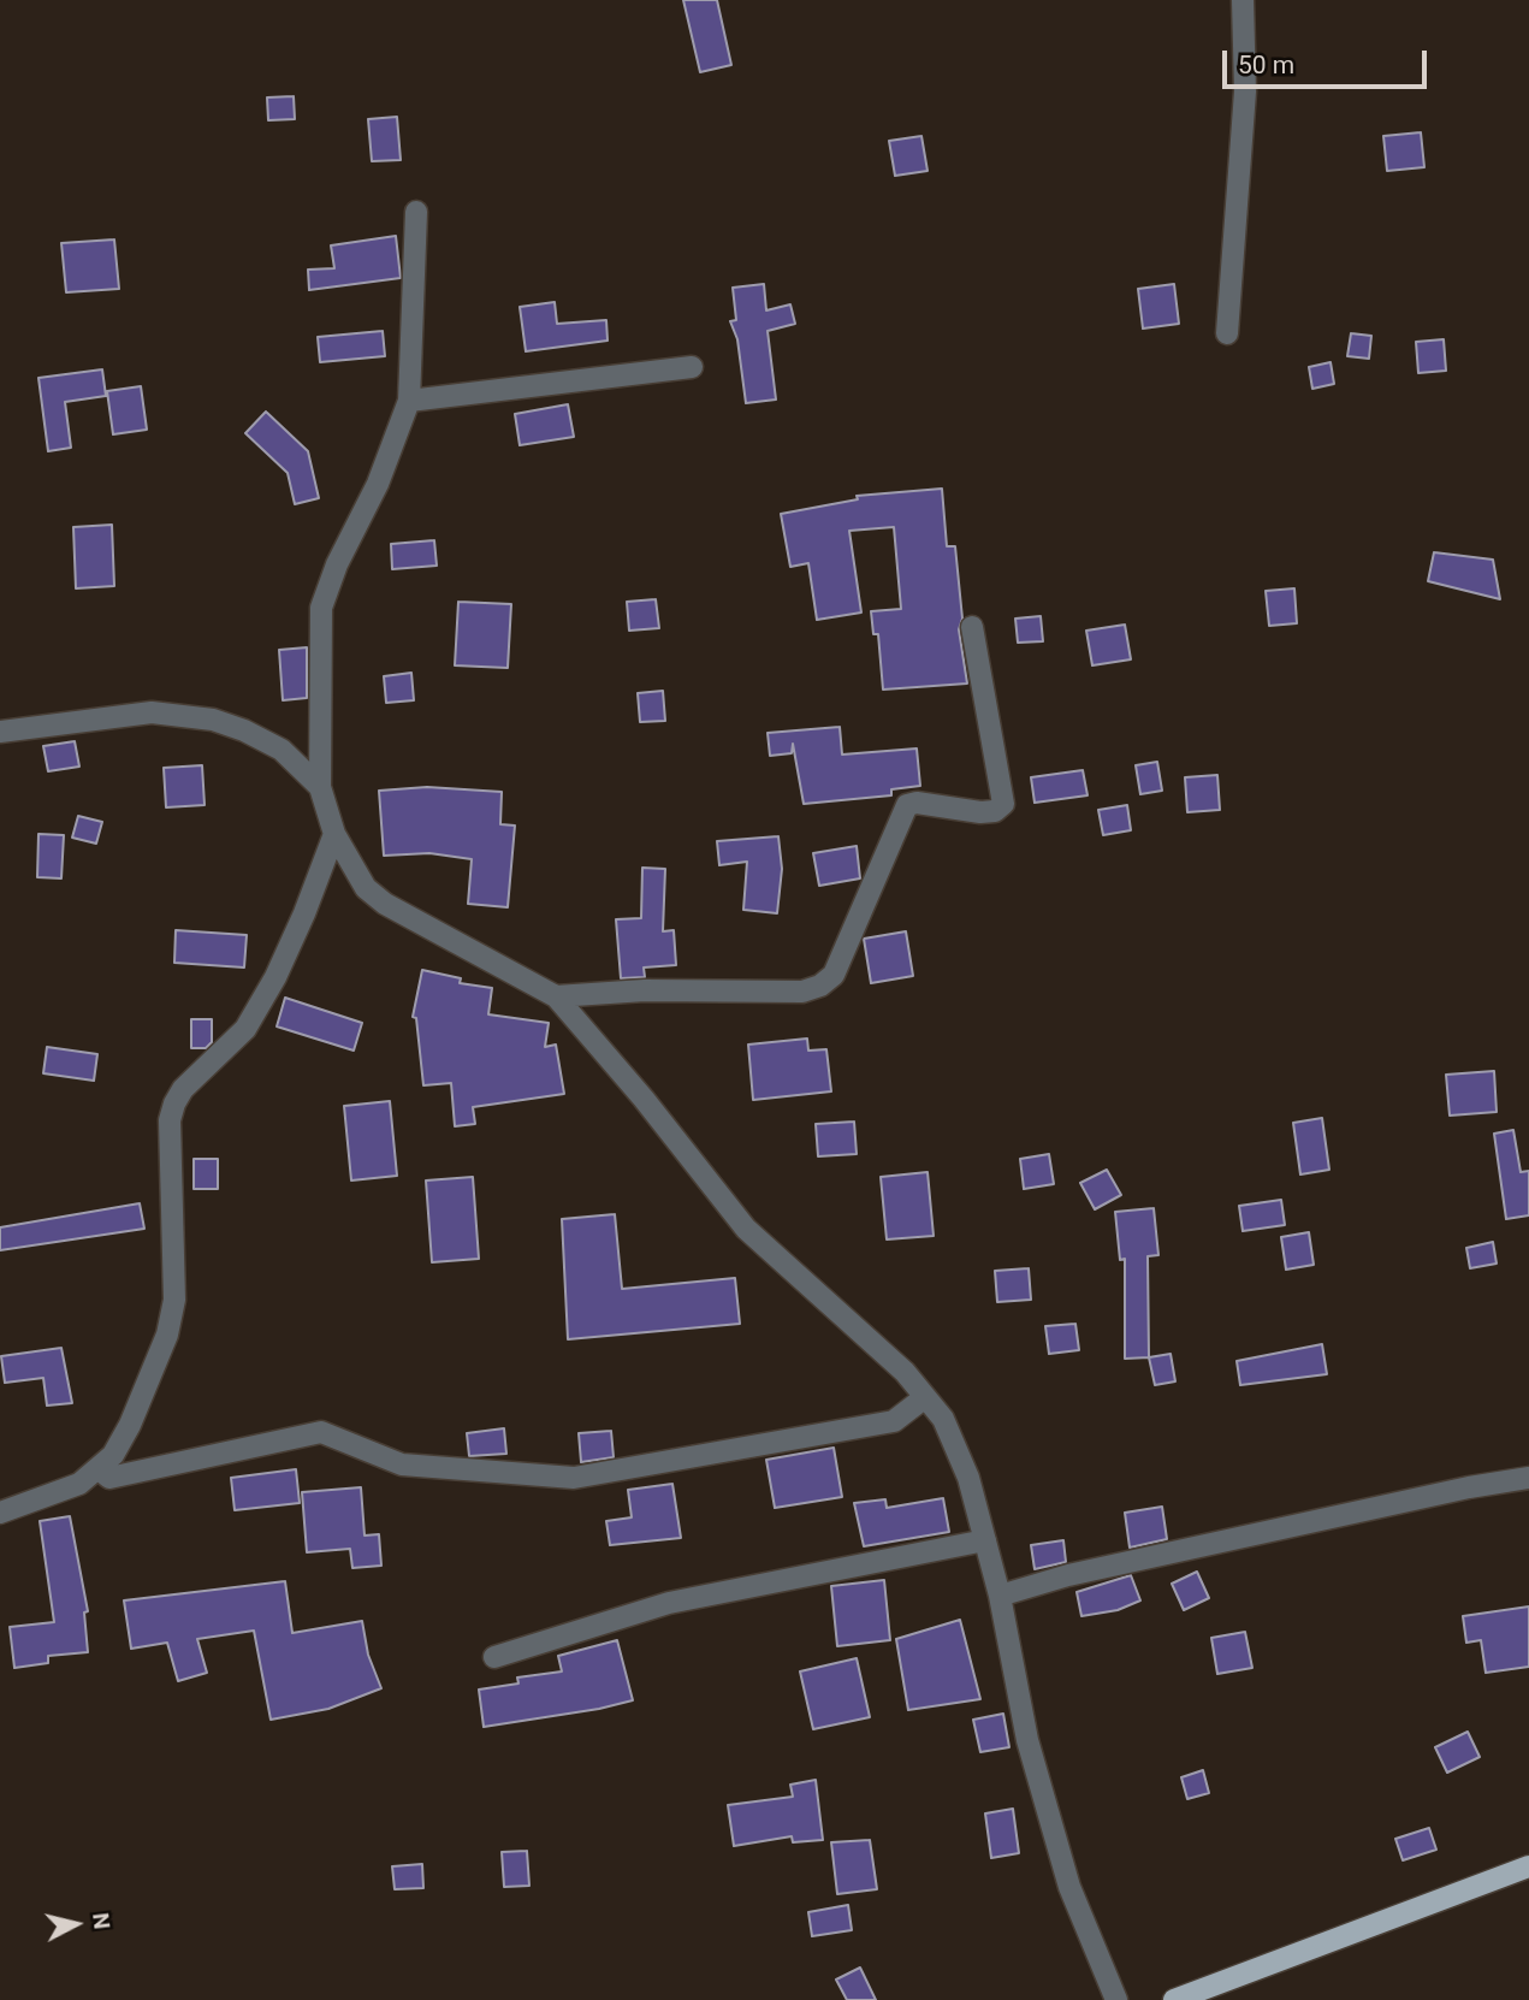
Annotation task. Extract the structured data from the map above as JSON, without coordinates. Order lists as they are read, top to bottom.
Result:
{
  "scale_bar": "50 m",
  "north": "right"
}
